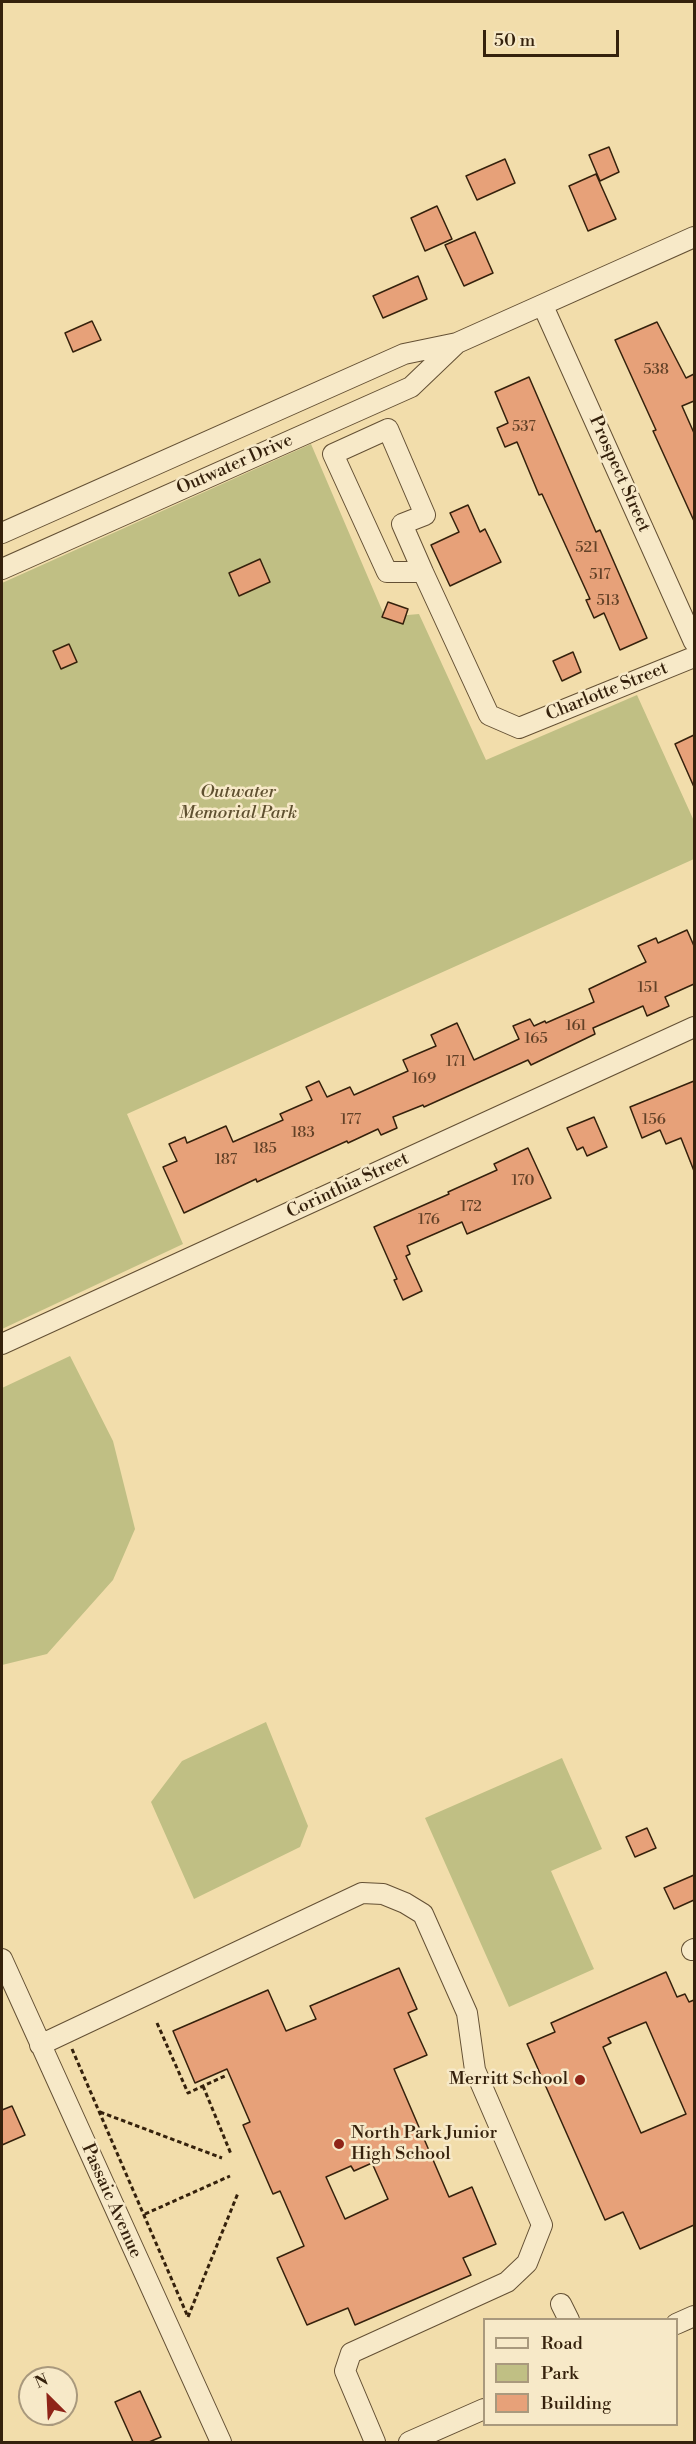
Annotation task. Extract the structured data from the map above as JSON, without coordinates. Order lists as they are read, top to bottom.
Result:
{
  "streets": {
    "street": [
      "Outwater Drive",
      "Prospect Street",
      "Charlotte Street",
      "Corinthia Street",
      "Passaic Avenue"
    ]
  },
  "crossings": [
    ["Outwater Drive", "Prospect Street"]
  ],
  "parks": ["Outwater Memorial Park"],
  "places": ["Merritt School", "North Park Junior High School"],
  "house_numbers": [
    "538",
    "537",
    "521",
    "517",
    "513",
    "151",
    "161",
    "165",
    "171",
    "169",
    "177",
    "156",
    "183",
    "185",
    "187",
    "170",
    "172",
    "176"
  ],
  "legend": ["Road", "Park", "Building"],
  "scale_bar": "50 m",
  "north": "top left"
}
